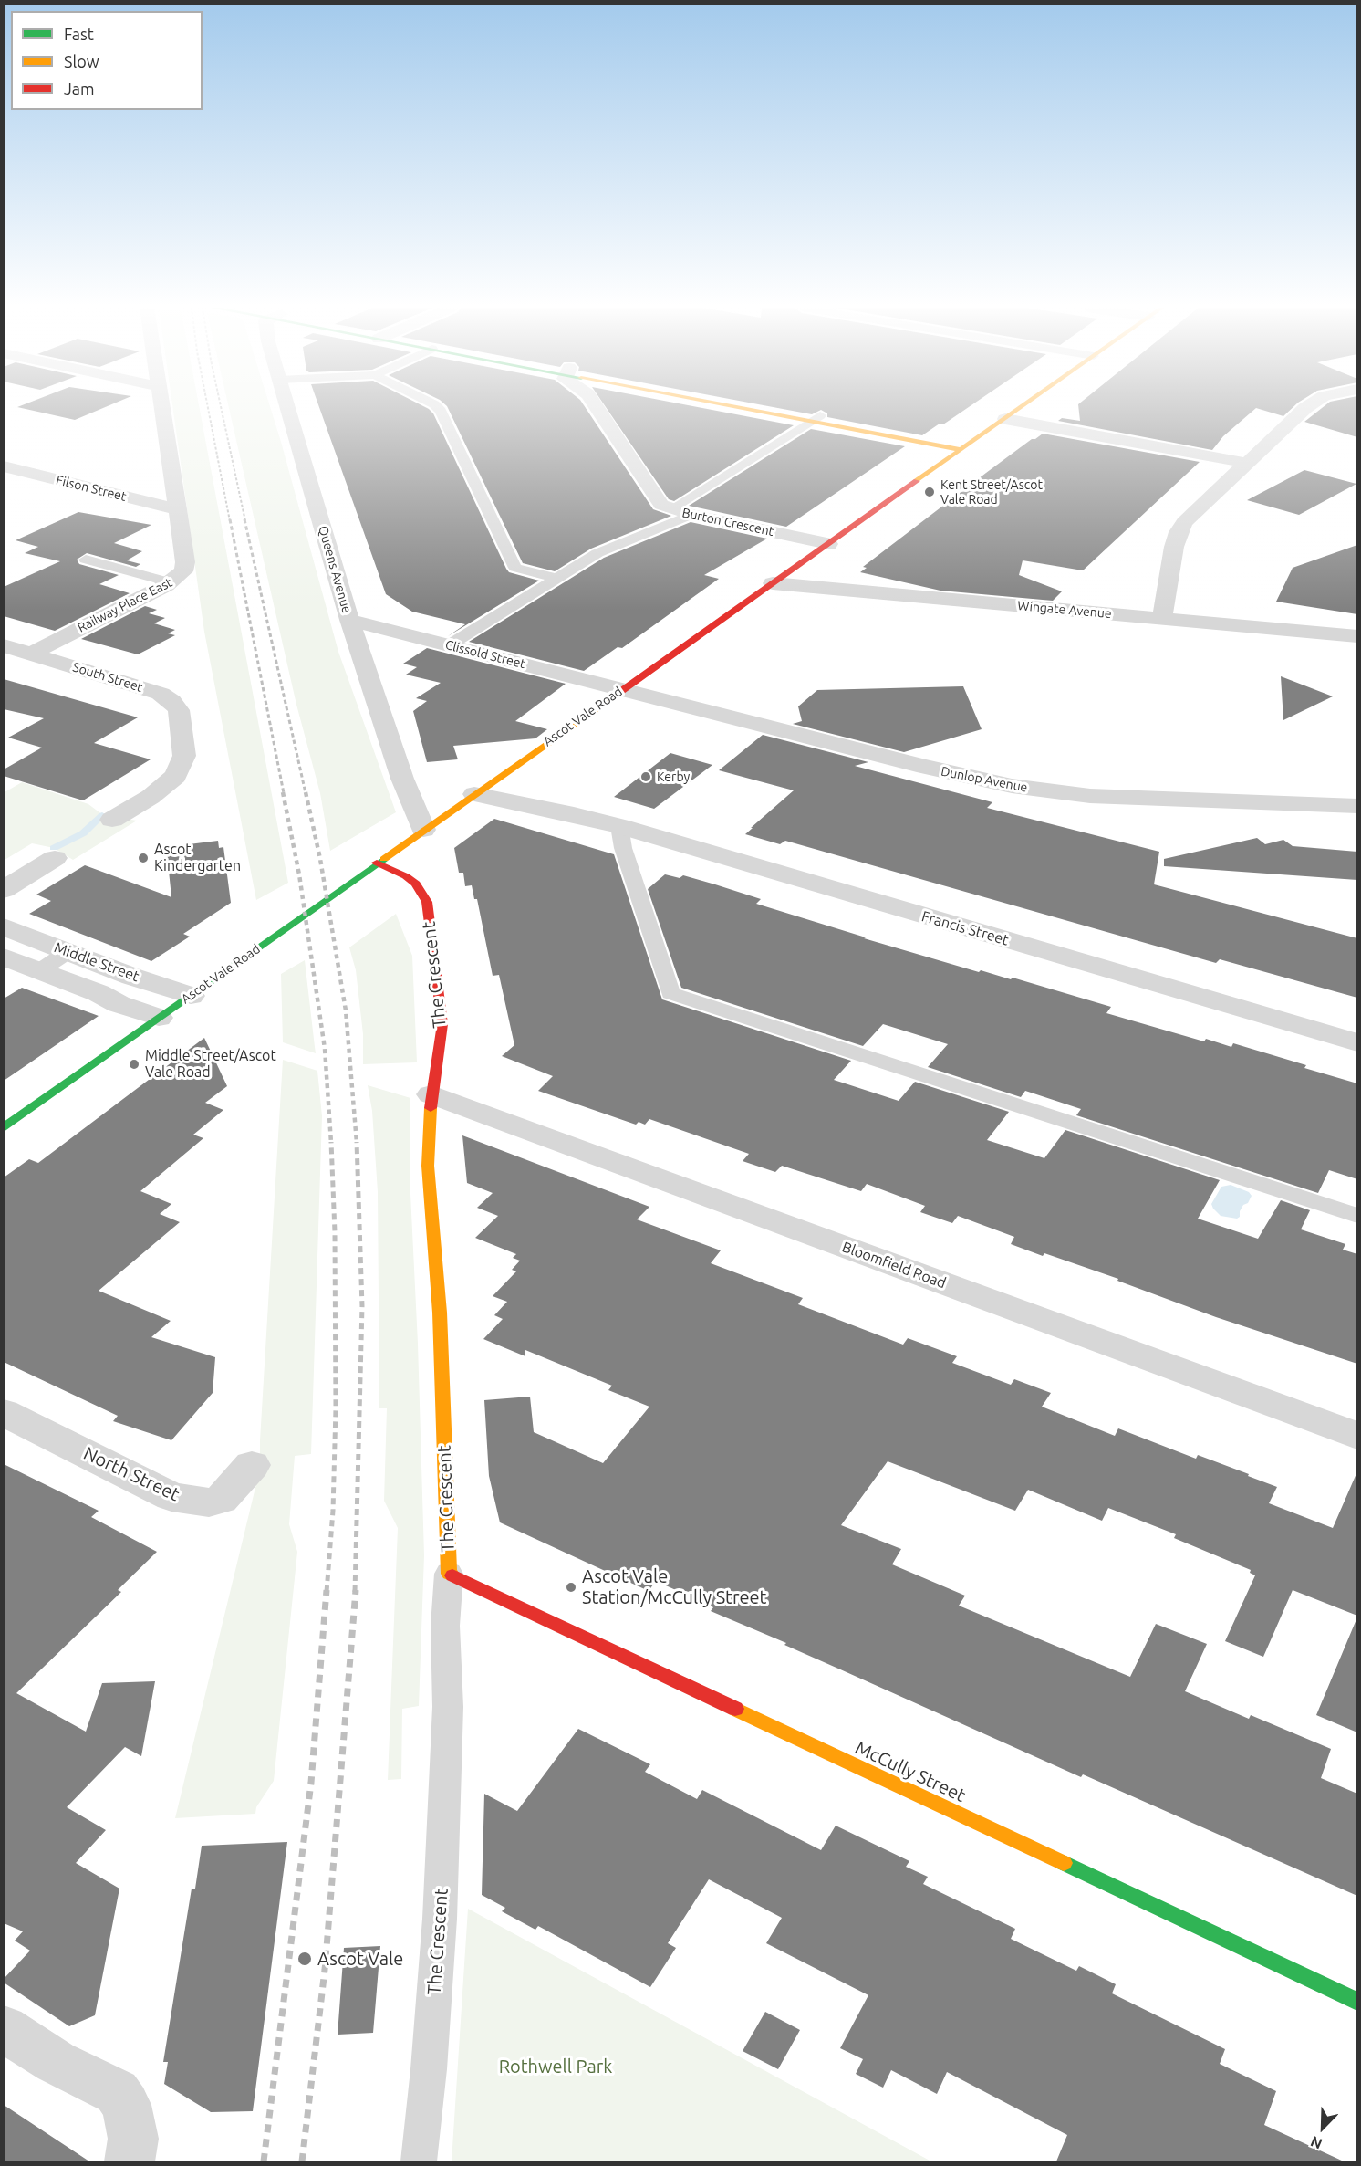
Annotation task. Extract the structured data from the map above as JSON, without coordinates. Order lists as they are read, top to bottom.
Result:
{
  "streets": {
    "street": [
      "Filson Street",
      "Burton Crescent",
      "Queens Avenue",
      "Railway Place East",
      "Wingate Avenue",
      "Clissold Street",
      "South Street",
      "Ascot Vale Road",
      "Dunlop Avenue",
      "Francis Street",
      "Middle Street",
      "The Crescent",
      "Bloomfield Road",
      "North Street",
      "McCully Street"
    ]
  },
  "crossings": [
    ["Filson Street", "Railway Place East"],
    ["Burton Crescent", "Ascot Vale Road"],
    ["Queens Avenue", "Clissold Street"],
    ["Queens Avenue", "Ascot Vale Road"],
    ["Railway Place East", "South Street"],
    ["Wingate Avenue", "Ascot Vale Road"],
    ["Clissold Street", "Ascot Vale Road"],
    ["Clissold Street", "Dunlop Avenue"],
    ["Ascot Vale Road", "Dunlop Avenue"],
    ["Ascot Vale Road", "Francis Street"],
    ["Ascot Vale Road", "Middle Street"],
    ["Ascot Vale Road", "The Crescent"],
    ["The Crescent", "Bloomfield Road"],
    ["The Crescent", "McCully Street"]
  ],
  "parks": ["Rothwell Park"],
  "places": [
    "Kent Street/Ascot Vale Road",
    "Kerby",
    "Ascot Kindergarten",
    "Middle Street/Ascot Vale Road",
    "Ascot Vale Station/McCully Street",
    "Ascot Vale"
  ],
  "legend": ["Fast", "Slow", "Jam"],
  "north": "bottom left"
}
